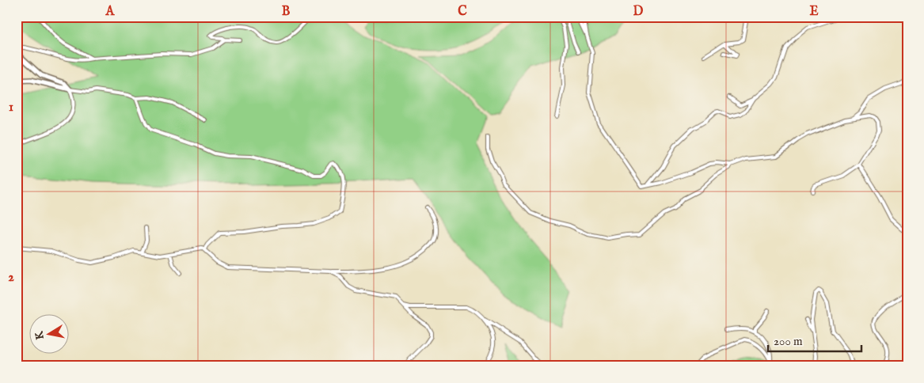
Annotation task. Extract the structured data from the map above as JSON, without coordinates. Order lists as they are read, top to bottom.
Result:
{
  "scale_bar": "200 m",
  "north": "left",
  "grid": {
    "columns": [
      "A",
      "B",
      "C",
      "D",
      "E"
    ],
    "rows": ["1", "2"]
  }
}
